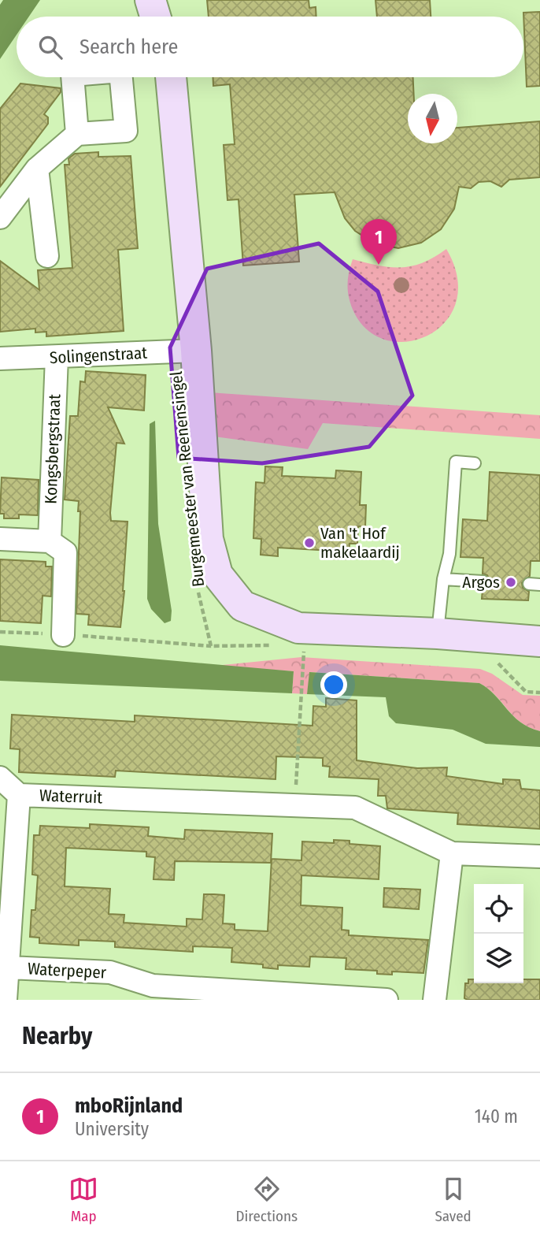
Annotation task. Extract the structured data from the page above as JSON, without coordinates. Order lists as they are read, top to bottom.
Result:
{
  "streets": {
    "main road": ["Burgemeester van Reenensingel"],
    "street": [
      "Solingenstraat",
      "Kongsbergstraat",
      "Waterruit",
      "Waterpeper"
    ]
  },
  "crossings": [
    ["Solingenstraat", "Kongsbergstraat"],
    ["Solingenstraat", "Burgemeester van Reenensingel"],
    ["Waterruit", "Waterpeper"]
  ],
  "places": ["Van 't Hof makelaardij", "Argos"],
  "north": "bottom",
  "page": {
    "search": "Search here",
    "pins": "1",
    "heading": "Nearby",
    "list": [
      {
        "mark": "1",
        "name": "mboRijnland",
        "note": "University",
        "value": "140 m"
      }
    ],
    "nav": ["Map", "Directions", "Saved"]
  }
}
